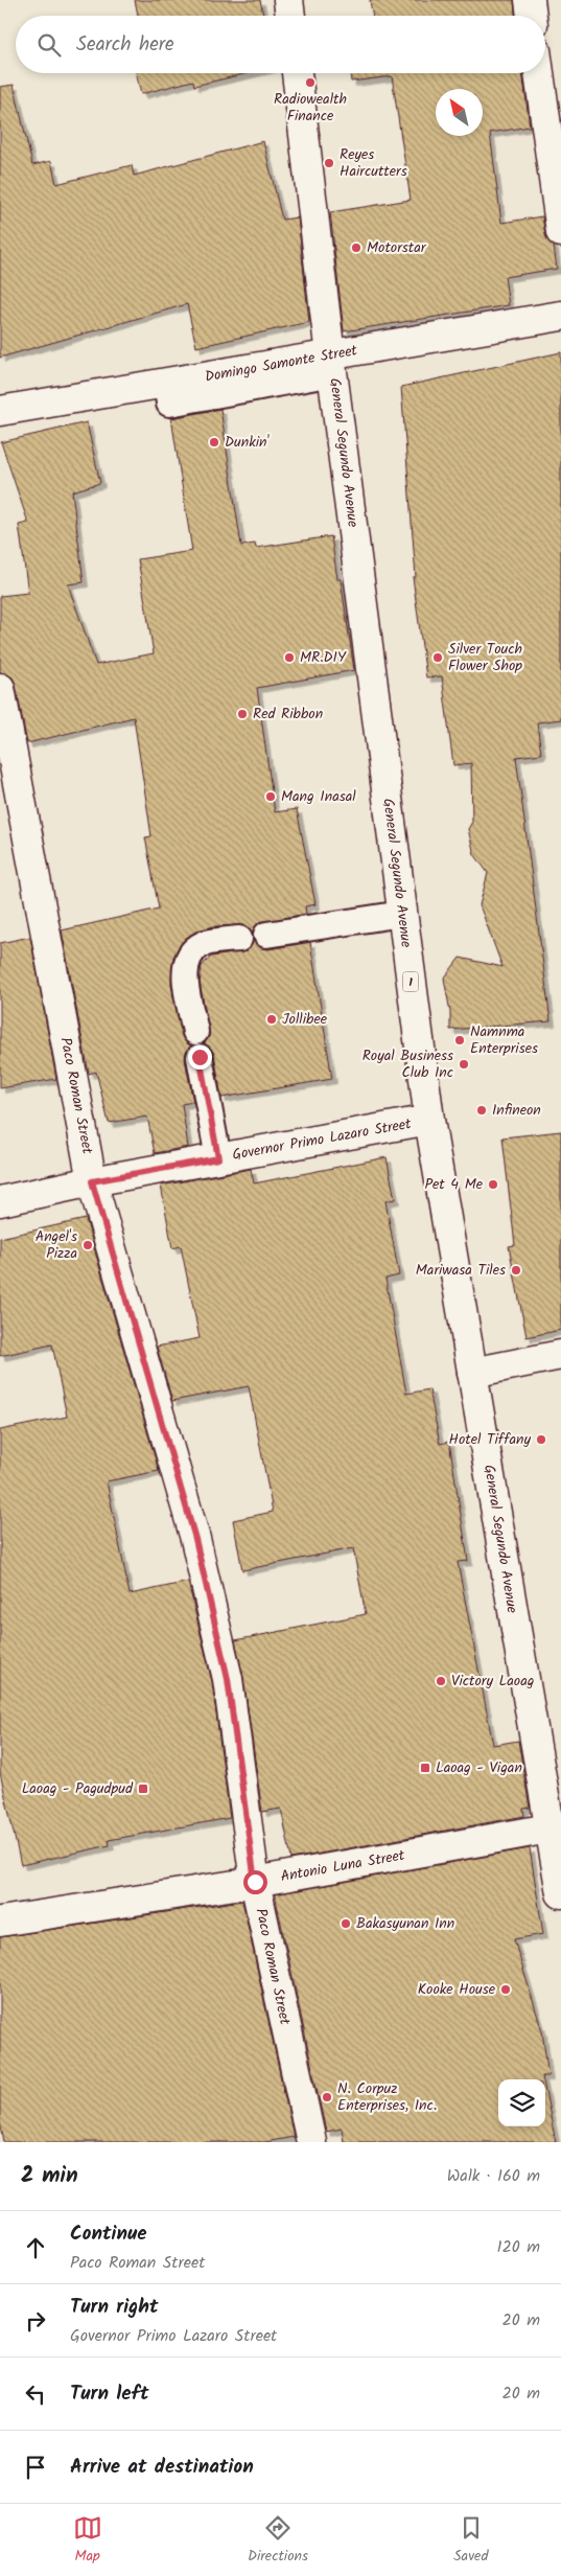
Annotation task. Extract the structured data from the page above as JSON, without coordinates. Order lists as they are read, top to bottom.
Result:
{
  "streets": {
    "main road": [
      "Domingo Samonte Street",
      "General Segundo Avenue",
      "1",
      "Paco Roman Street",
      "Governor Primo Lazaro Street",
      "Antonio Luna Street"
    ]
  },
  "crossings": [
    ["Domingo Samonte Street", "General Segundo Avenue"],
    ["General Segundo Avenue", "Governor Primo Lazaro Street"],
    ["General Segundo Avenue", "Antonio Luna Street"],
    ["Paco Roman Street", "Governor Primo Lazaro Street"],
    ["Paco Roman Street", "Antonio Luna Street"]
  ],
  "places": {
    "other": [
      "Radiowealth Finance",
      "Reyes Haircutters",
      "Motorstar",
      "Dunkin'",
      "MR.DIY",
      "Silver Touch Flower Shop",
      "Red Ribbon",
      "Mang Inasal",
      "Jollibee",
      "Namnma Enterprises",
      "Royal Business Club Inc",
      "Infineon",
      "Pet 4 Me",
      "Angel's Pizza",
      "Mariwasa Tiles",
      "Hotel Tiffany",
      "Victory Laoag",
      "Bakasyunan Inn",
      "Kooke House",
      "N. Corpuz Enterprises, Inc."
    ],
    "transit": ["Laoag - Vigan", "Laoag - Pagudpud"]
  },
  "north": "top left",
  "page": {
    "search": "Search here",
    "heading": ["2 min", "Walk · 160 m"],
    "list": [
      ["Continue", "Paco Roman Street", "120 m"],
      ["Turn right", "Governor Primo Lazaro Street", "20 m"],
      ["Turn left", "20 m"],
      "Arrive at destination"
    ],
    "nav": ["Map", "Directions", "Saved"]
  }
}
